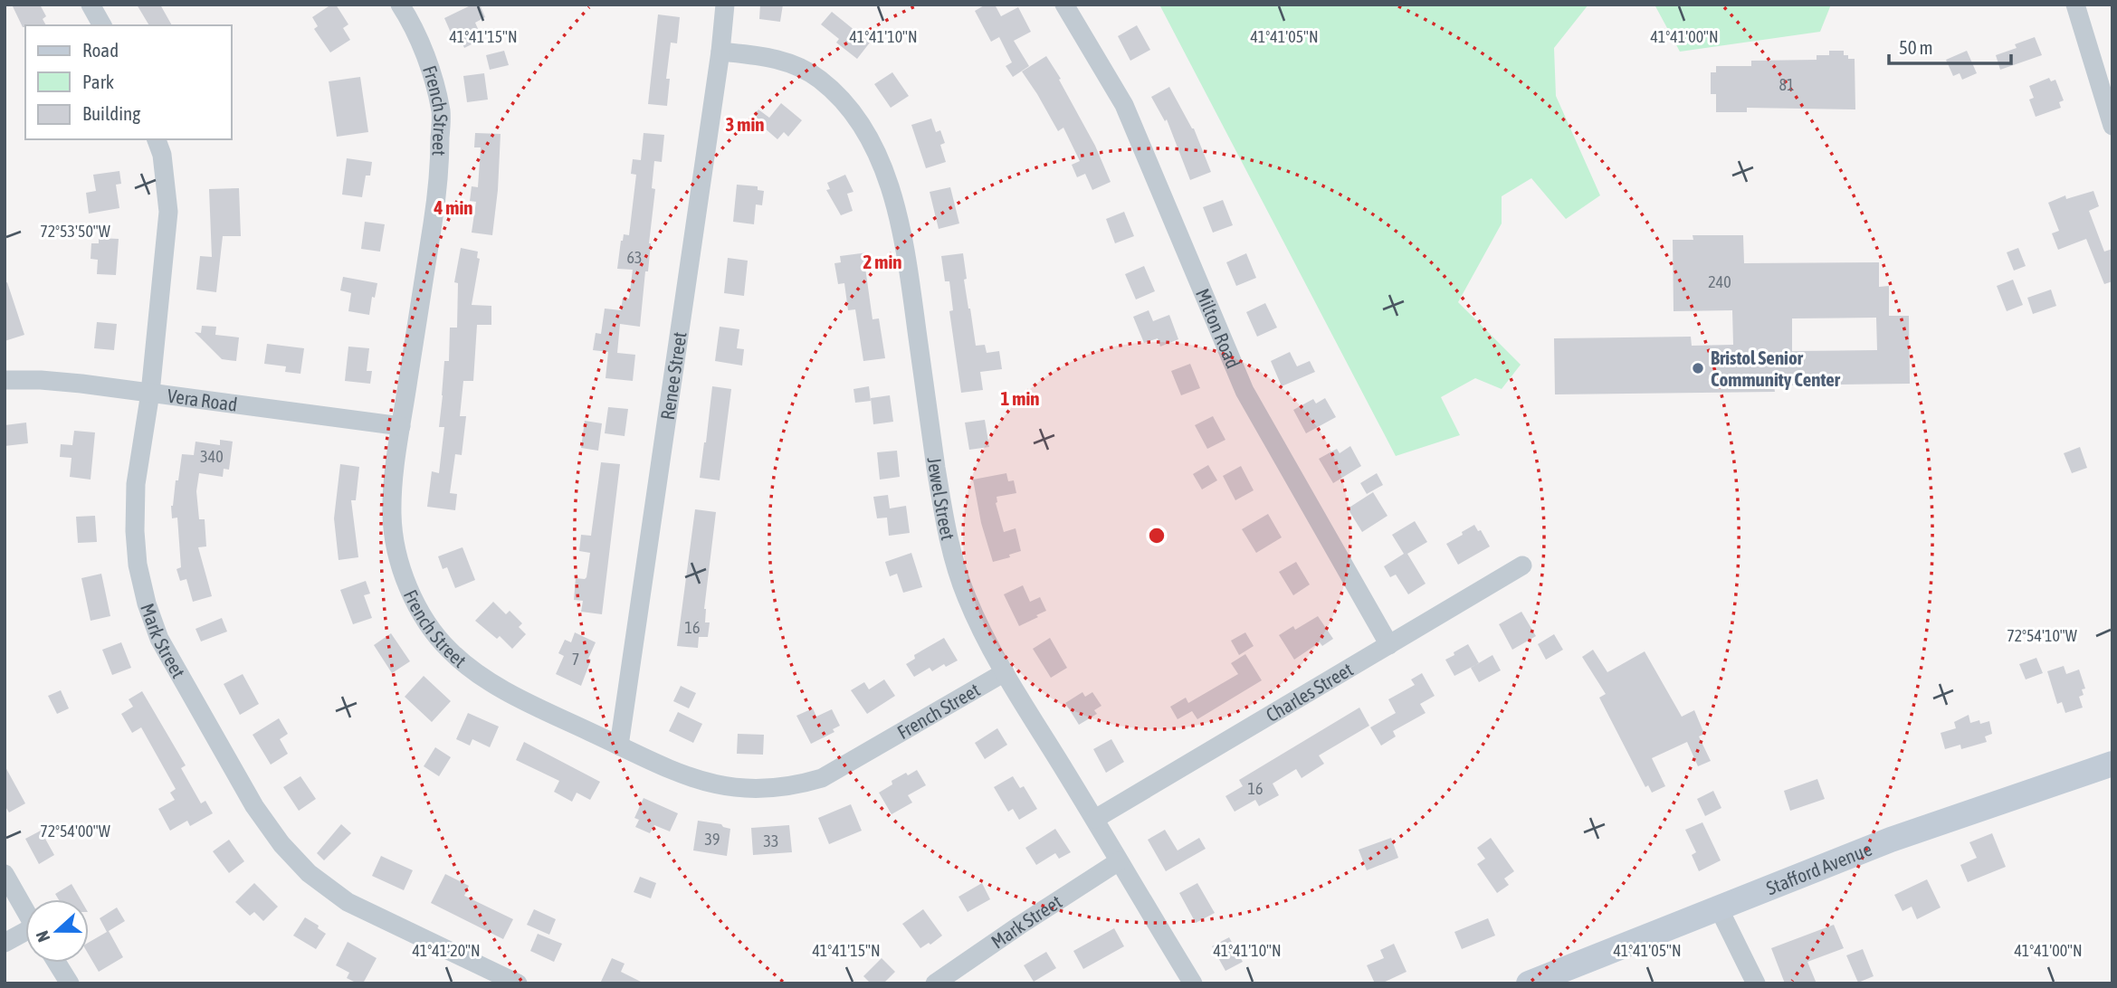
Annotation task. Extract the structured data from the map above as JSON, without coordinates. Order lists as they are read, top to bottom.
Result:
{
  "streets": {
    "main road": ["Stafford Avenue"],
    "street": [
      "French Street",
      "Milton Road",
      "Renee Street",
      "Vera Road",
      "Jewel Street",
      "Mark Street",
      "Charles Street"
    ]
  },
  "crossings": [
    ["French Street", "Renee Street"],
    ["French Street", "Vera Road"],
    ["French Street", "Jewel Street"],
    ["Milton Road", "Charles Street"],
    ["Renee Street", "Jewel Street"],
    ["Vera Road", "Mark Street"],
    ["Jewel Street", "Mark Street"],
    ["Jewel Street", "Charles Street"]
  ],
  "places": ["Bristol Senior Community Center"],
  "house_numbers": [
    "81",
    "63",
    "240",
    "340",
    "16",
    "7",
    "16",
    "39",
    "33"
  ],
  "legend": ["Road", "Park", "Building"],
  "scale_bar": "50 m",
  "north": "left",
  "coordinates": [
    "41°41'15\"N",
    "41°41'10\"N",
    "41°41'05\"N",
    "41°41'00\"N",
    "72°53'50\"W",
    "72°54'10\"W",
    "72°54'00\"W",
    "41°41'20\"N"
  ],
  "rings": [
    "3 min",
    "4 min",
    "2 min",
    "1 min"
  ]
}
